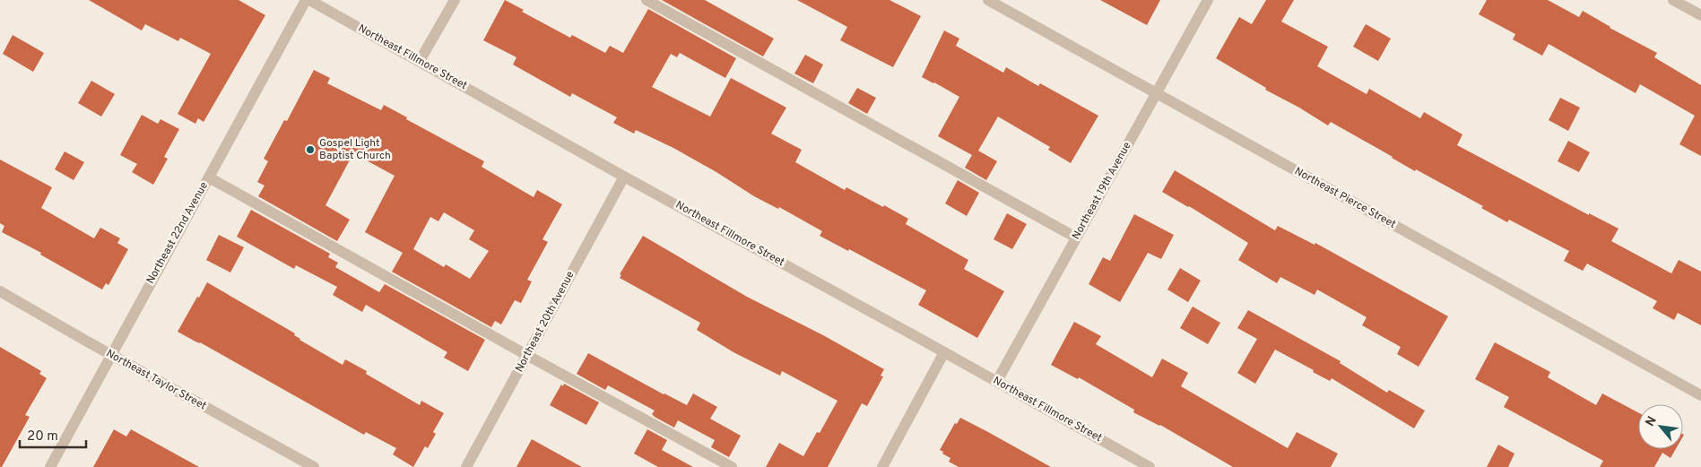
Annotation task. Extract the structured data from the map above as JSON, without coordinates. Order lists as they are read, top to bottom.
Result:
{
  "streets": {
    "street": [
      "Northeast Fillmore Street",
      "Northeast 19th Avenue",
      "Northeast Pierce Street",
      "Northeast 22nd Avenue",
      "Northeast 20th Avenue",
      "Northeast Taylor Street"
    ]
  },
  "crossings": [
    ["Northeast Fillmore Street", "Northeast 19th Avenue"],
    ["Northeast Fillmore Street", "Northeast 20th Avenue"],
    ["Northeast 19th Avenue", "Northeast Pierce Street"],
    ["Northeast 22nd Avenue", "Northeast Taylor Street"]
  ],
  "places": ["Gospel Light Baptist Church"],
  "scale_bar": "20 m",
  "north": "top left"
}
